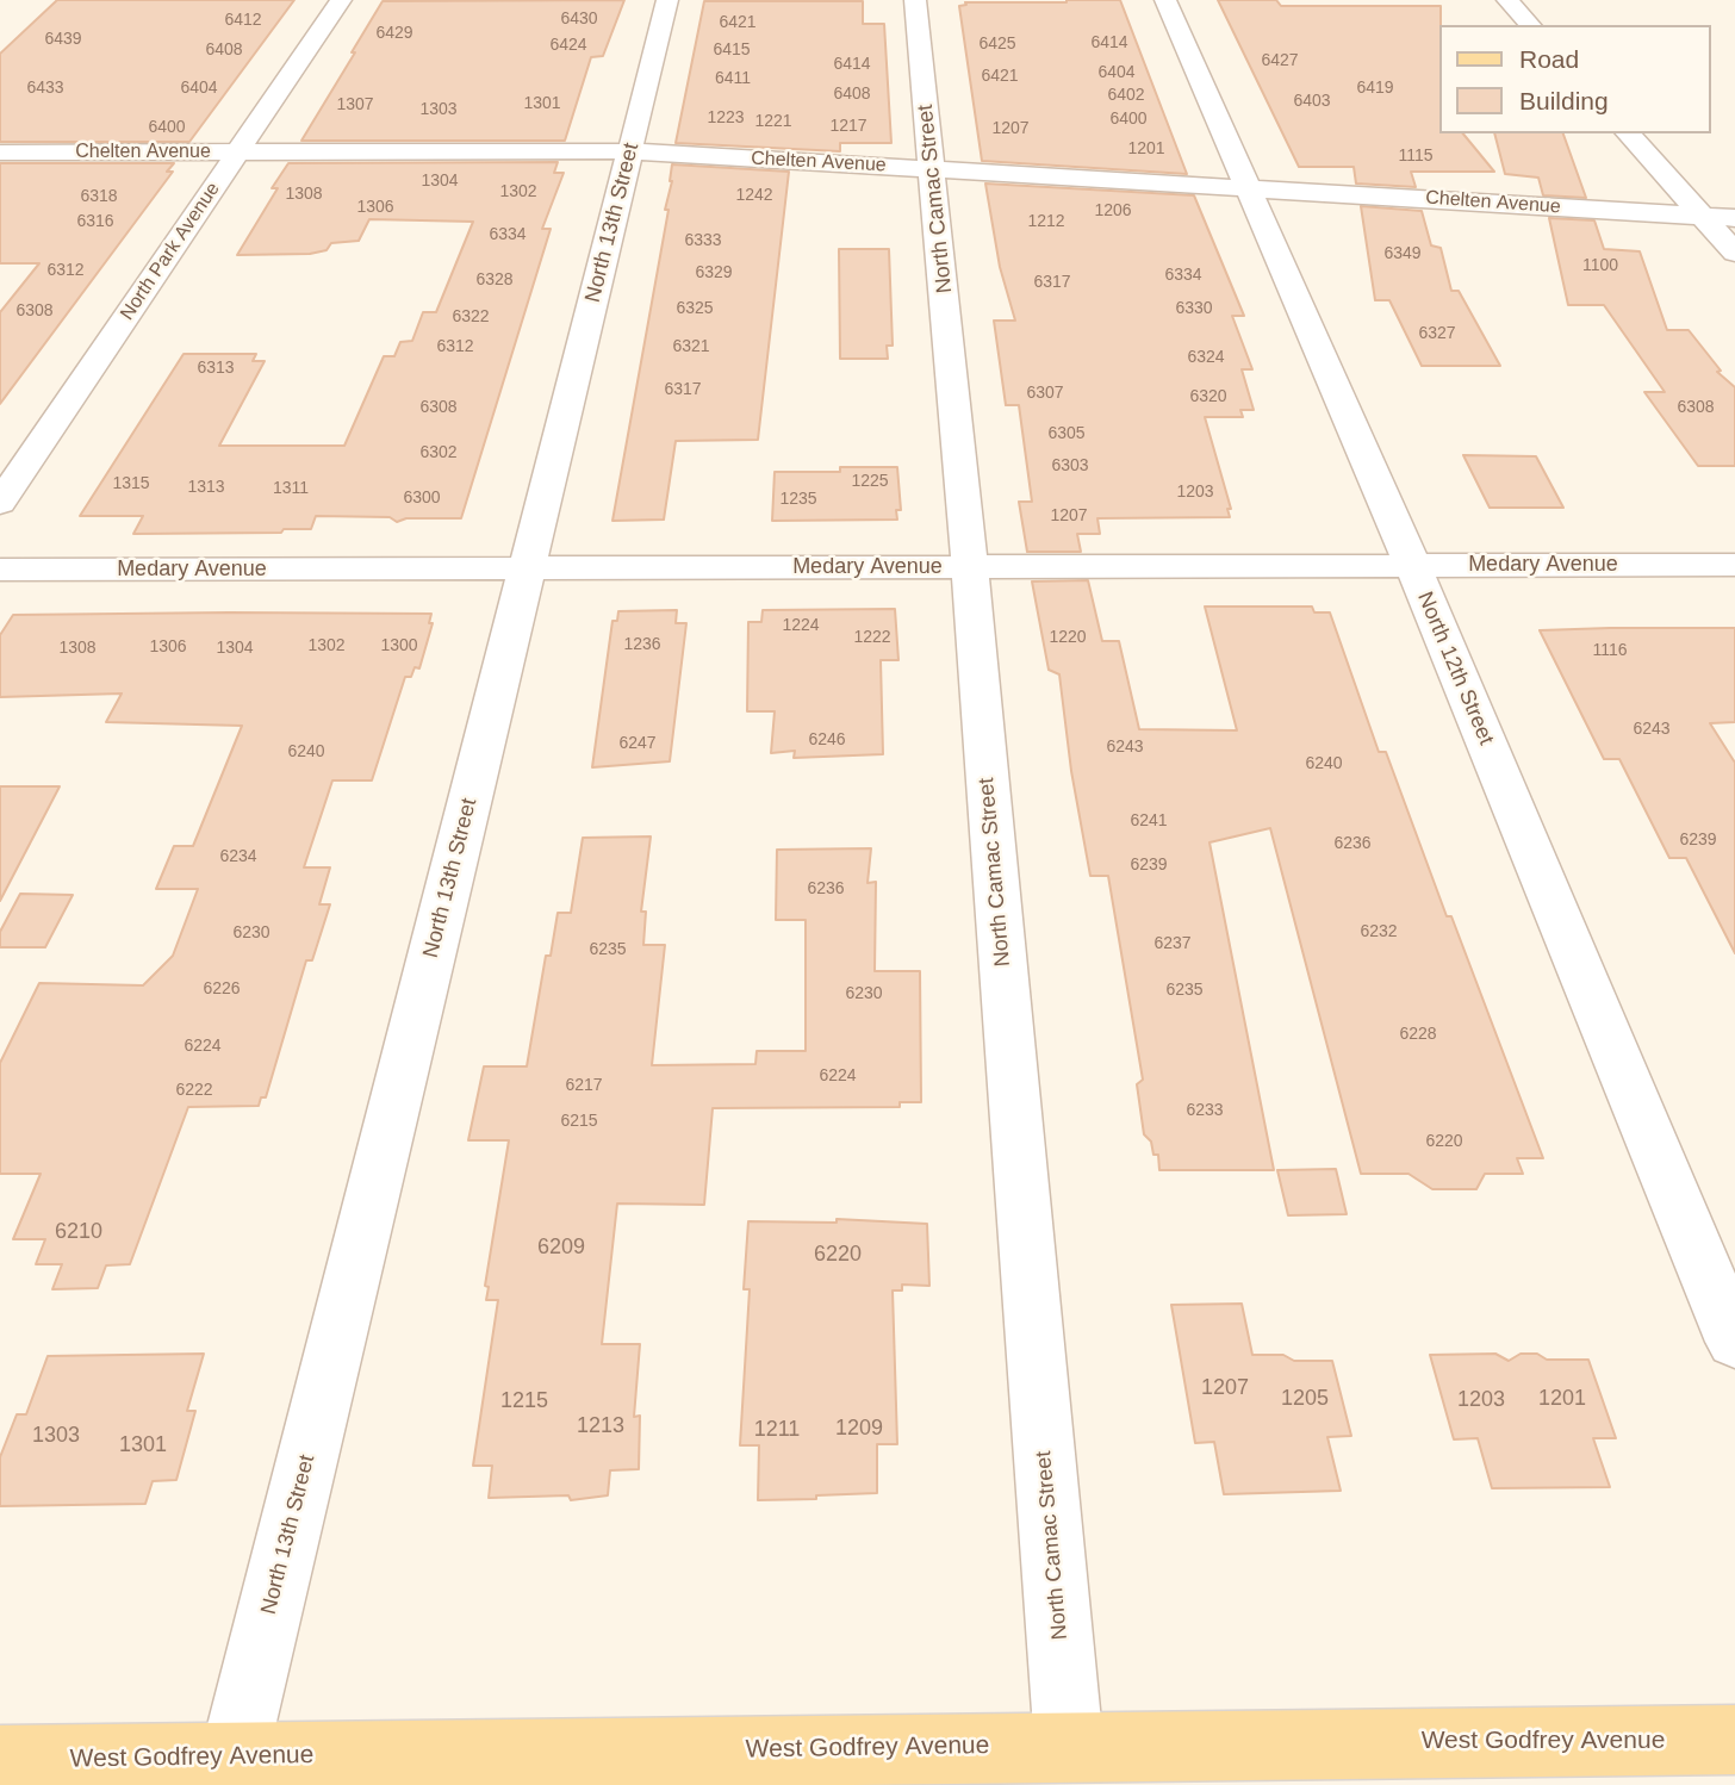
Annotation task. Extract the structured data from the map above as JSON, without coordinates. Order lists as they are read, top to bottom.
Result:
{
  "streets": {
    "main road": ["West Godfrey Avenue"],
    "street": [
      "Chelten Avenue",
      "North Camac Street",
      "North 13th Street",
      "North Park Avenue",
      "Medary Avenue",
      "North 12th Street"
    ]
  },
  "crossings": [
    ["Chelten Avenue", "North Camac Street"],
    ["Chelten Avenue", "North 13th Street"],
    ["Chelten Avenue", "North Park Avenue"],
    ["Chelten Avenue", "North 12th Street"],
    ["North Camac Street", "Medary Avenue"],
    ["North Camac Street", "West Godfrey Avenue"],
    ["North 13th Street", "Medary Avenue"],
    ["North 13th Street", "West Godfrey Avenue"],
    ["Medary Avenue", "North 12th Street"]
  ],
  "house_numbers": [
    "6430",
    "6412",
    "6421",
    "6429",
    "6439",
    "6414",
    "6425",
    "6424",
    "6408",
    "6415",
    "6427",
    "6414",
    "6404",
    "6421",
    "6411",
    "6433",
    "6404",
    "6419",
    "6408",
    "6402",
    "6403",
    "1301",
    "1307",
    "1303",
    "1223",
    "6400",
    "1221",
    "1217",
    "6400",
    "1207",
    "1201",
    "1115",
    "1304",
    "1302",
    "1308",
    "1242",
    "6318",
    "1306",
    "1206",
    "6316",
    "1212",
    "6334",
    "6333",
    "6349",
    "1100",
    "6312",
    "6329",
    "6334",
    "6328",
    "6317",
    "6325",
    "6330",
    "6308",
    "6322",
    "6327",
    "6312",
    "6321",
    "6324",
    "6313",
    "6317",
    "6307",
    "6320",
    "6308",
    "6308",
    "6305",
    "6302",
    "6303",
    "1225",
    "1315",
    "1313",
    "1311",
    "1203",
    "6300",
    "1235",
    "1207",
    "1224",
    "1222",
    "1220",
    "1236",
    "1302",
    "1300",
    "1306",
    "1308",
    "1304",
    "1116",
    "6243",
    "6246",
    "6247",
    "6243",
    "6240",
    "6240",
    "6241",
    "6239",
    "6236",
    "6234",
    "6239",
    "6236",
    "6232",
    "6230",
    "6237",
    "6235",
    "6226",
    "6235",
    "6230",
    "6228",
    "6224",
    "6224",
    "6217",
    "6222",
    "6233",
    "6215",
    "6220",
    "6210",
    "6209",
    "6220",
    "1207",
    "1205",
    "1201",
    "1203",
    "1215",
    "1213",
    "1209",
    "1211",
    "1303",
    "1301"
  ],
  "legend": ["Road", "Building"]
}
